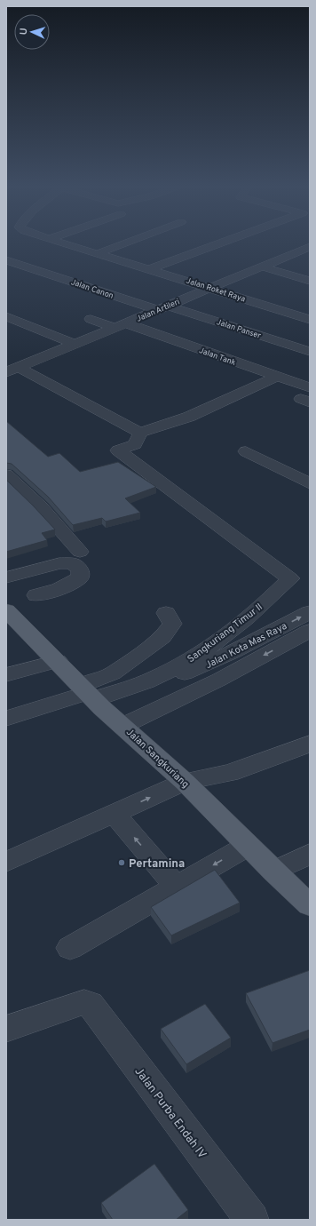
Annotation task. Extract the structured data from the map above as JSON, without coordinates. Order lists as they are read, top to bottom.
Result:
{
  "streets": {
    "main road": ["Jalan Sangkuriang"],
    "street": [
      "Jalan Canon",
      "Jalan Roket Raya",
      "Jalan Artileri",
      "Jalan Panser",
      "Jalan Tank",
      "Sangkuriang Timur II",
      "Jalan Kota Mas Raya",
      "Jalan Purba Endah IV"
    ]
  },
  "crossings": [
    ["Jalan Canon", "Jalan Artileri"],
    ["Jalan Canon", "Jalan Panser"],
    ["Jalan Roket Raya", "Jalan Artileri"],
    ["Jalan Artileri", "Jalan Panser"],
    ["Jalan Artileri", "Jalan Tank"],
    ["Sangkuriang Timur II", "Jalan Kota Mas Raya"],
    ["Sangkuriang Timur II", "Jalan Sangkuriang"],
    ["Jalan Kota Mas Raya", "Jalan Sangkuriang"]
  ],
  "places": ["Pertamina"],
  "north": "left"
}
